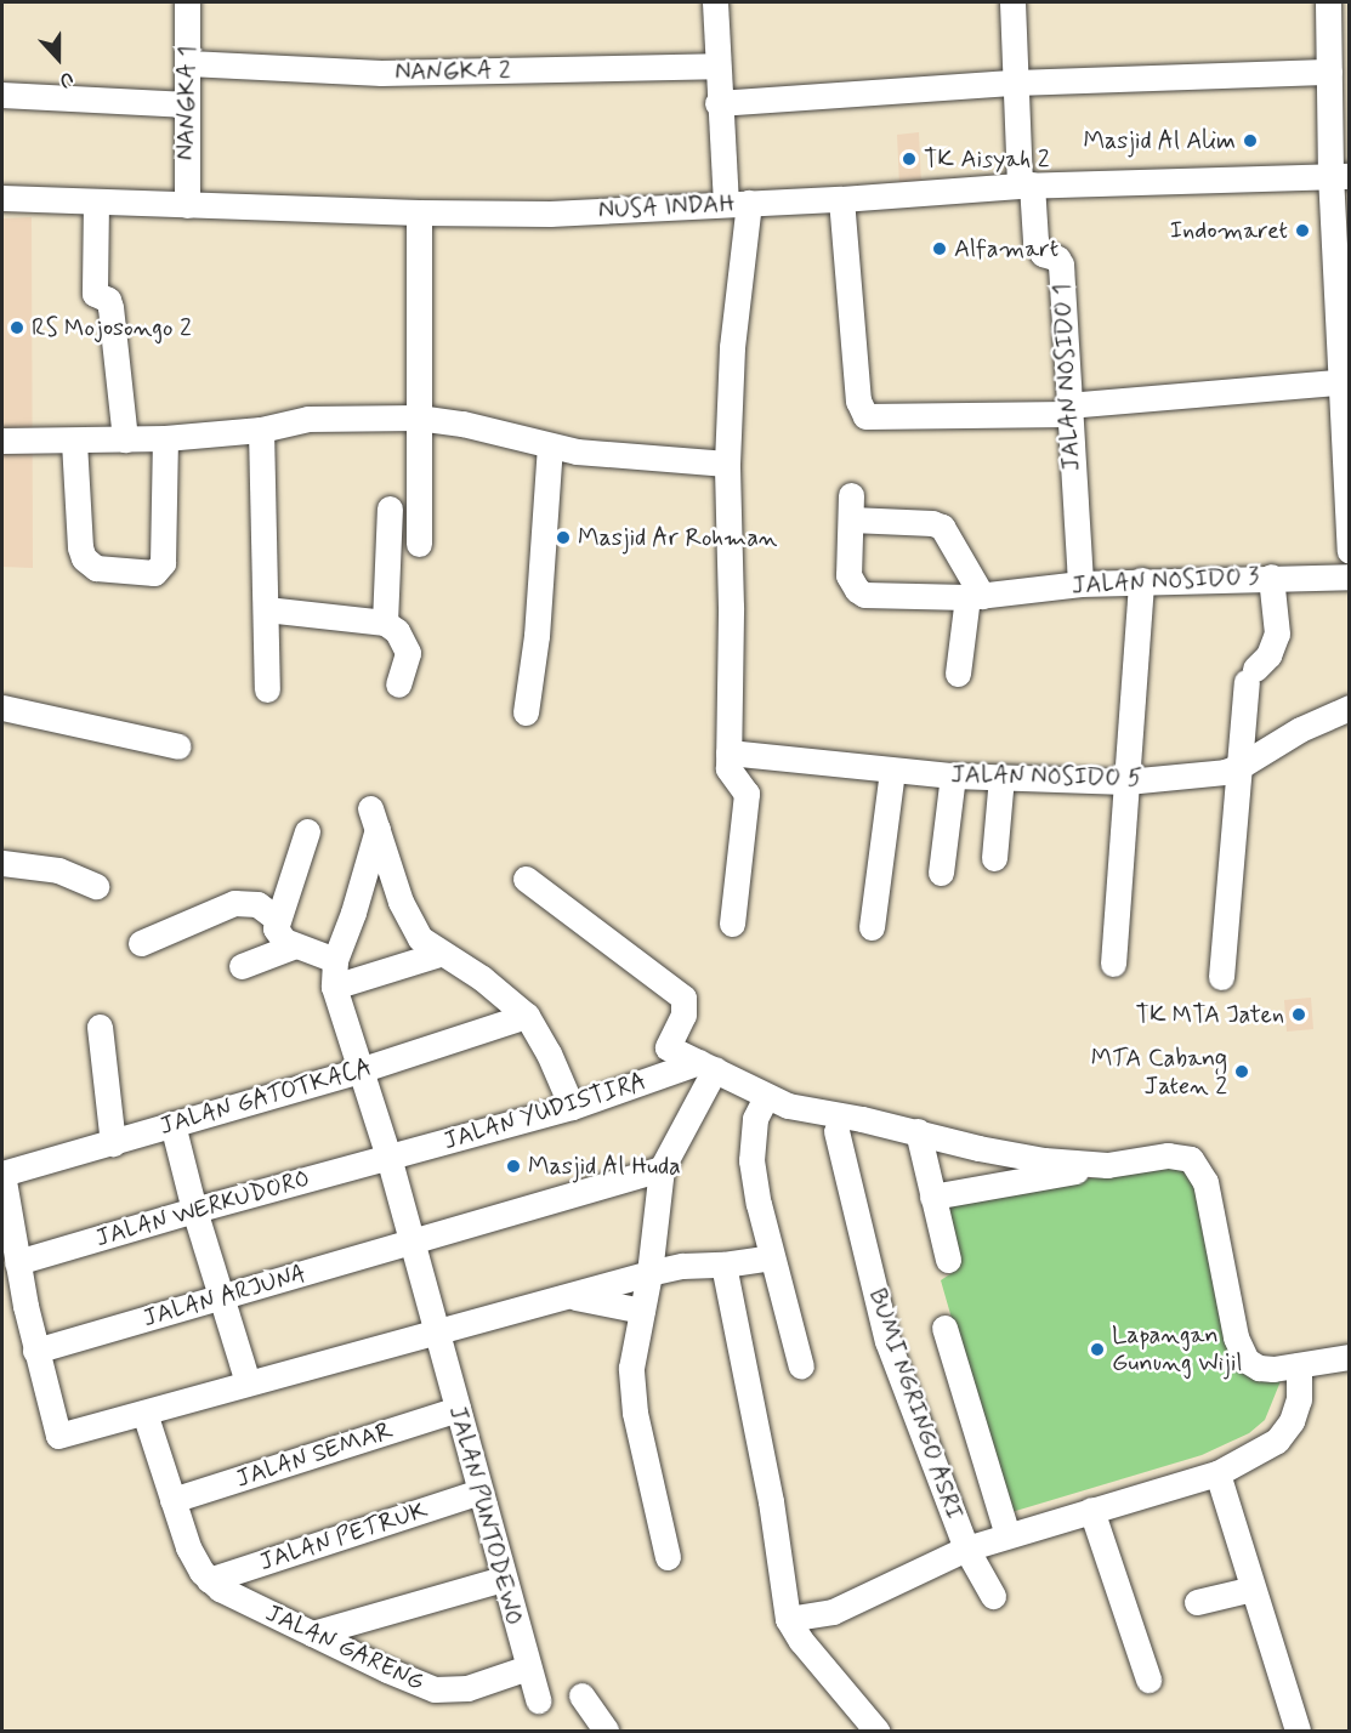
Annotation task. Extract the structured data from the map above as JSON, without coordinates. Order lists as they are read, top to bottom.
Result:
{
  "streets": {
    "street": [
      "NANGKA 2",
      "NANGKA 1",
      "NUSA INDAH",
      "JALAN NOSIDO 1",
      "JALAN NOSIDO 3",
      "JALAN NOSIDO 5",
      "JALAN GATOTKACA",
      "JALAN YUDISTIRA",
      "JALAN WERKUDORO",
      "JALAN ARJUNA",
      "BUMI NGRINGO ASRI",
      "JALAN SEMAR",
      "JALAN PUNTODEWO",
      "JALAN PETRUK",
      "JALAN GARENG"
    ]
  },
  "crossings": [
    ["NANGKA 2", "NANGKA 1"],
    ["NANGKA 1", "NUSA INDAH"],
    ["NUSA INDAH", "JALAN NOSIDO 1"],
    ["JALAN NOSIDO 1", "JALAN NOSIDO 3"],
    ["JALAN GATOTKACA", "JALAN PUNTODEWO"],
    ["JALAN YUDISTIRA", "JALAN WERKUDORO"],
    ["JALAN YUDISTIRA", "JALAN PUNTODEWO"],
    ["JALAN WERKUDORO", "JALAN PUNTODEWO"],
    ["JALAN ARJUNA", "JALAN PUNTODEWO"],
    ["JALAN SEMAR", "JALAN PUNTODEWO"],
    ["JALAN PUNTODEWO", "JALAN PETRUK"],
    ["JALAN PUNTODEWO", "JALAN GARENG"],
    ["JALAN PETRUK", "JALAN GARENG"]
  ],
  "places": [
    "Masjid Al Alim",
    "TK Aisyah 2",
    "Indomaret",
    "Alfamart",
    "RS Mojosongo 2",
    "Masjid Ar Rohman",
    "TK MTA Jaten",
    "MTA Cabang Jaten 2",
    "Masjid Al Huda",
    "Lapangan Gunung Wijil"
  ],
  "north": "bottom"
}
